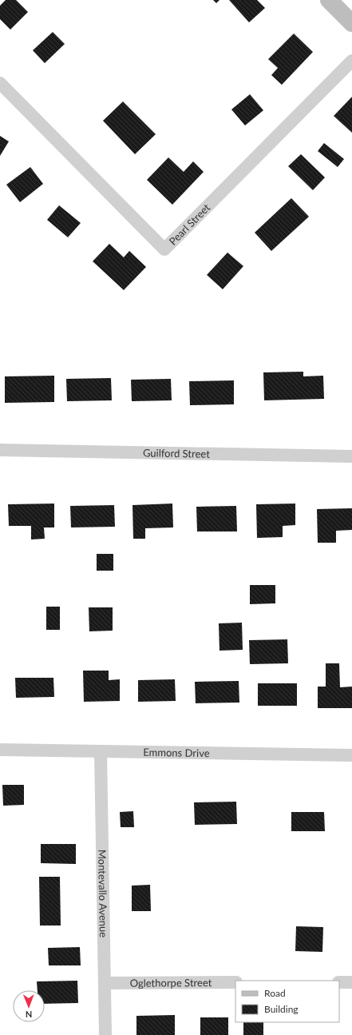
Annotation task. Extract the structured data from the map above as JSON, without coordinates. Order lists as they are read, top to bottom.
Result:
{
  "streets": {
    "street": [
      "Pearl Street",
      "Guilford Street",
      "Emmons Drive",
      "Montevallo Avenue",
      "Oglethorpe Street"
    ]
  },
  "crossings": [
    ["Emmons Drive", "Montevallo Avenue"],
    ["Montevallo Avenue", "Oglethorpe Street"]
  ],
  "legend": ["Road", "Building"],
  "north": "bottom"
}
